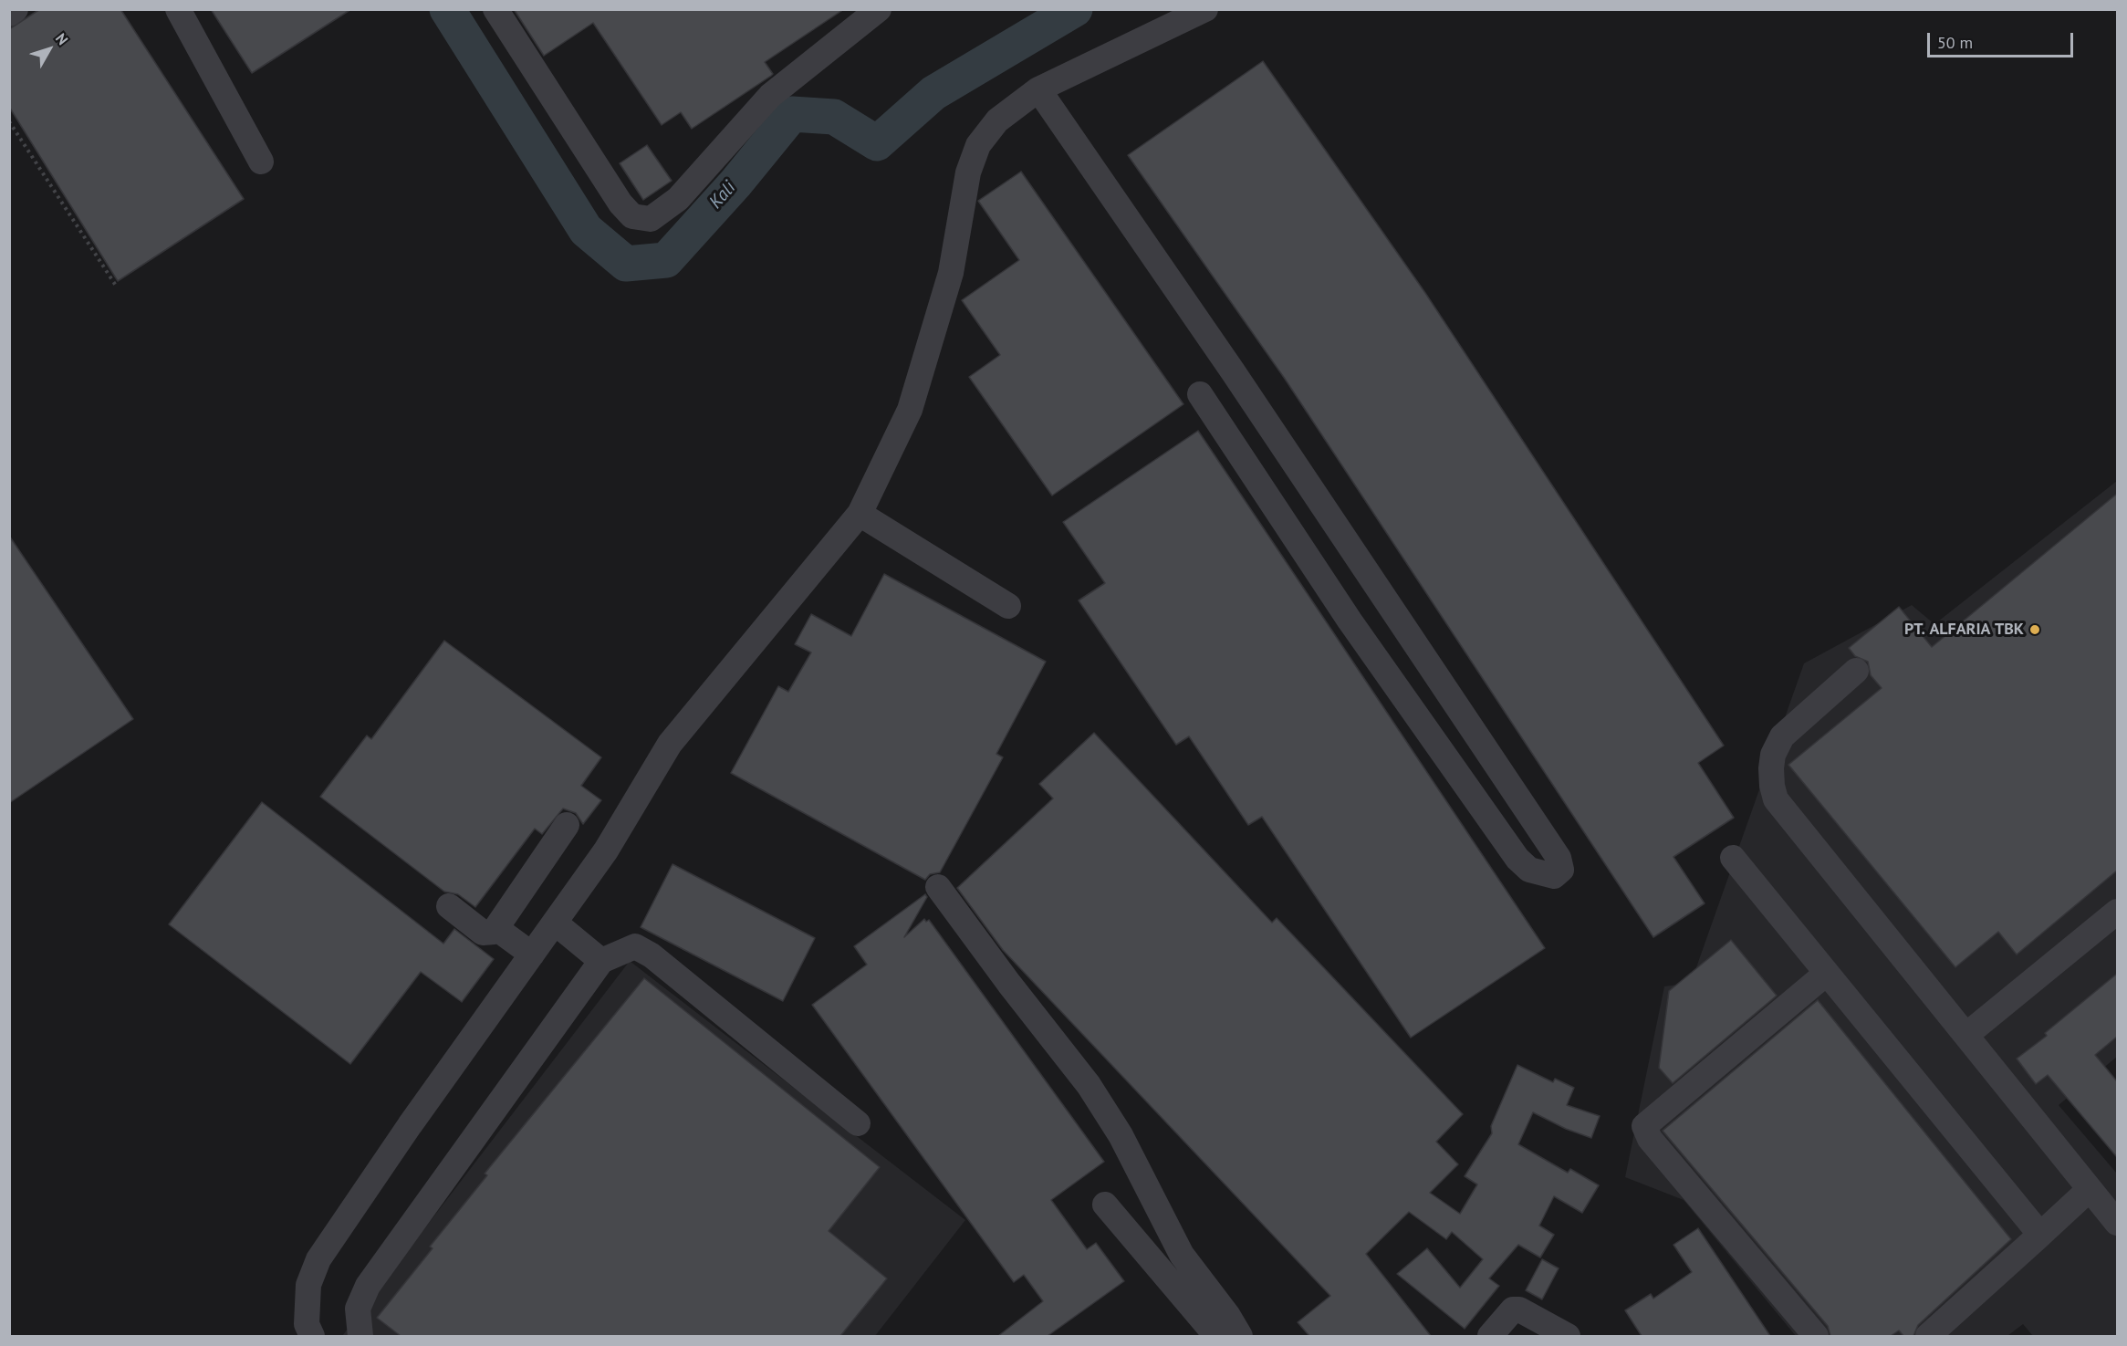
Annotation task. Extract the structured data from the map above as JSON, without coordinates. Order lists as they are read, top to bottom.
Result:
{
  "water": ["Kali"],
  "places": ["PT. ALFARIA TBK"],
  "scale_bar": "50 m",
  "north": "top right"
}
